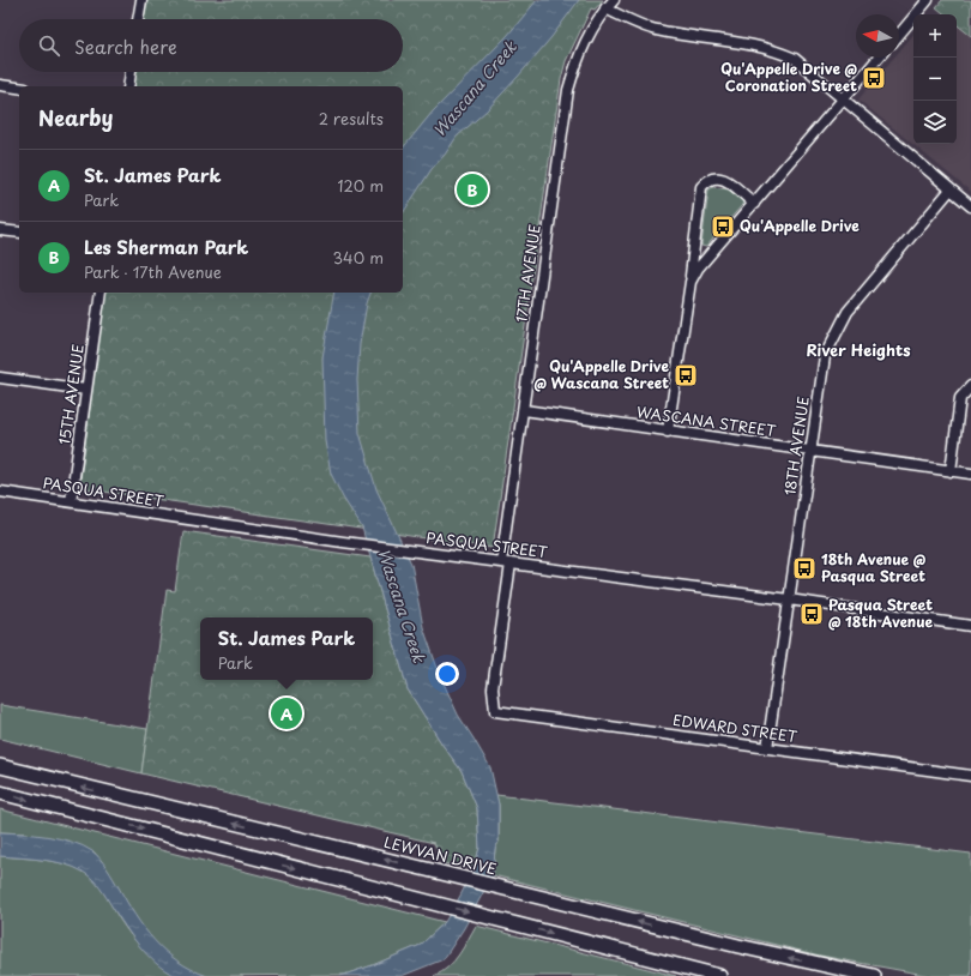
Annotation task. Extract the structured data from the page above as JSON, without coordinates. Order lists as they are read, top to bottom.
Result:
{
  "streets": {
    "main road": ["LEWVAN DRIVE"],
    "street": [
      "17TH AVENUE",
      "15TH AVENUE",
      "WASCANA STREET",
      "18TH AVENUE",
      "PASQUA STREET",
      "EDWARD STREET"
    ]
  },
  "crossings": [
    ["17TH AVENUE", "WASCANA STREET"],
    ["17TH AVENUE", "PASQUA STREET"],
    ["17TH AVENUE", "EDWARD STREET"],
    ["15TH AVENUE", "PASQUA STREET"],
    ["WASCANA STREET", "18TH AVENUE"],
    ["18TH AVENUE", "PASQUA STREET"],
    ["18TH AVENUE", "EDWARD STREET"]
  ],
  "districts": ["River Heights"],
  "water": ["Wascana Creek"],
  "places": {
    "bus stop": [
      "Qu'Appelle Drive @ Coronation Street",
      "Qu'Appelle Drive",
      "Qu'Appelle Drive @ Wascana Street",
      "18th Avenue @ Pasqua Street",
      "Pasqua Street @ 18th Avenue"
    ]
  },
  "north": "left",
  "page": {
    "map_buttons": ["+", "−"],
    "search": "Search here",
    "heading": ["Nearby", "2 results"],
    "list": [
      {
        "mark": "A",
        "name": "St. James Park",
        "note": "Park",
        "value": "120 m"
      },
      {
        "mark": "B",
        "name": "Les Sherman Park",
        "note": "Park · 17th Avenue",
        "value": "340 m"
      }
    ],
    "pins": ["B", "A"],
    "popup": ["St. James Park", "Park"]
  }
}
